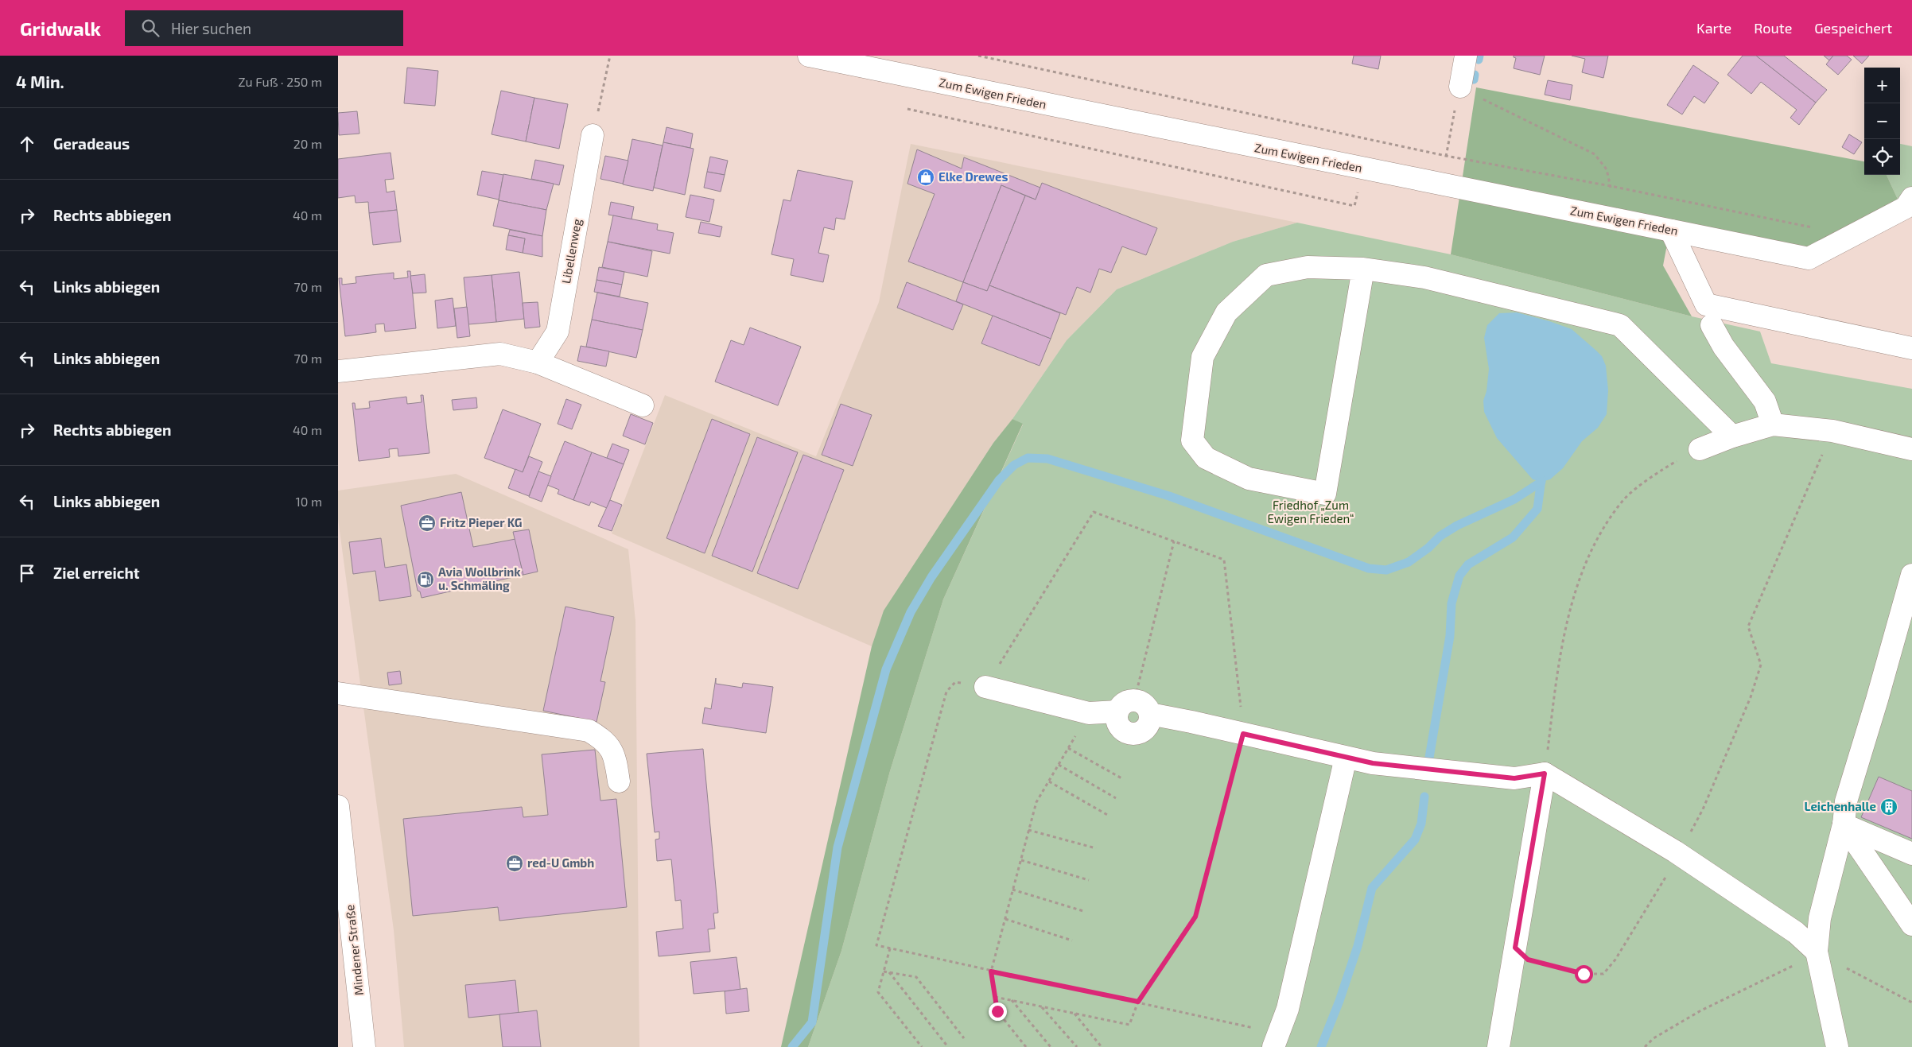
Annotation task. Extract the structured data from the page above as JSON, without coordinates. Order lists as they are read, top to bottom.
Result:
{
  "streets": {
    "street": ["Zum Ewigen Frieden", "Libellenweg", "Mindener Straße"]
  },
  "parks": ["Friedhof „Zum Ewigen Frieden“"],
  "places": {
    "shop": ["Elke Drewes"],
    "office": ["Fritz Pieper KG", "red-U Gmbh"],
    "fuel station": ["Avia Wollbrink u. Schmäling"],
    "building": ["Leichenhalle"]
  },
  "page": {
    "header": "Gridwalk",
    "search": "Hier suchen",
    "nav": ["Karte", "Route", "Gespeichert"],
    "heading": ["4 Min.", "Zu Fuß · 250 m"],
    "map_buttons": ["+", "−"],
    "list": [
      ["Geradeaus", "20 m"],
      ["Rechts abbiegen", "40 m"],
      ["Links abbiegen", "70 m"],
      ["Links abbiegen", "70 m"],
      ["Rechts abbiegen", "40 m"],
      ["Links abbiegen", "10 m"],
      "Ziel erreicht"
    ]
  }
}
